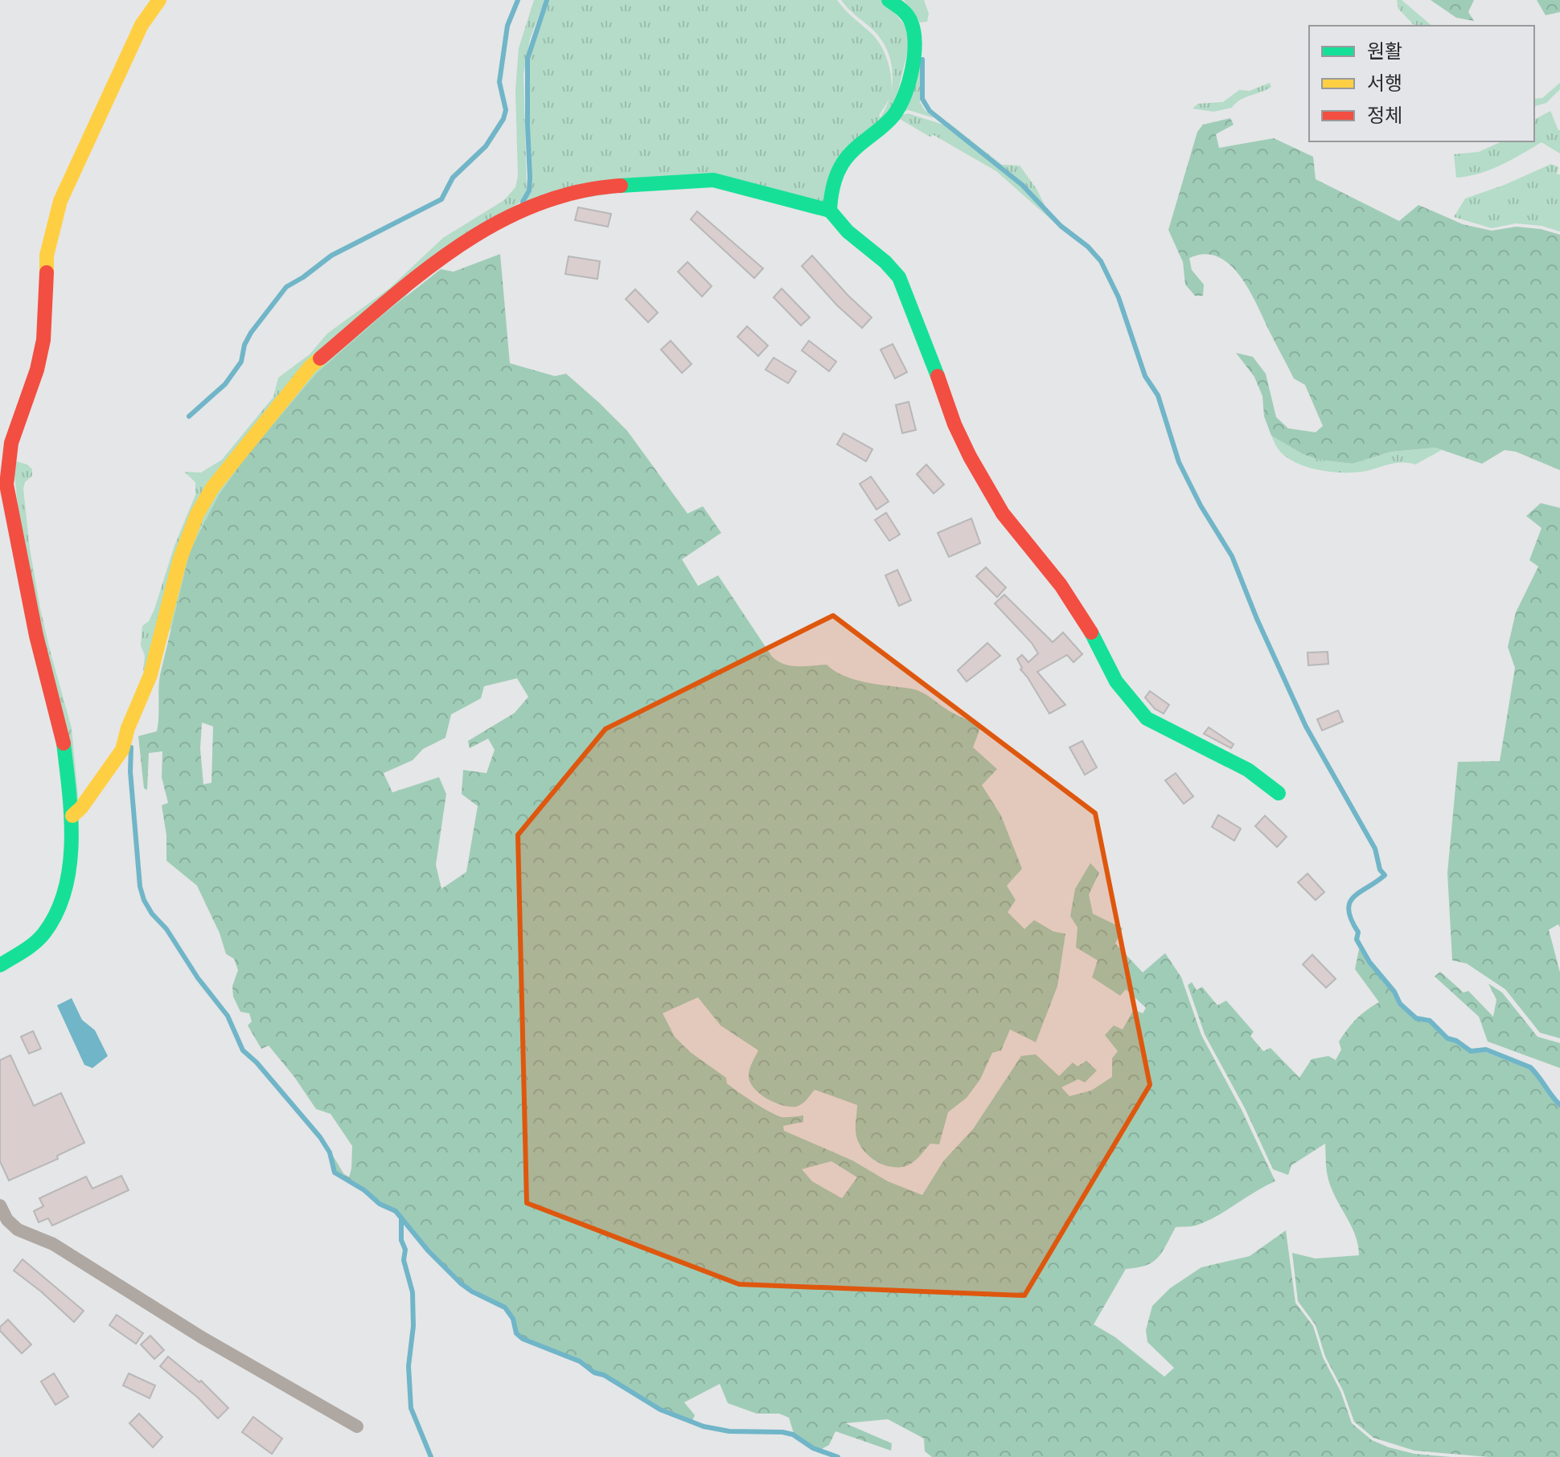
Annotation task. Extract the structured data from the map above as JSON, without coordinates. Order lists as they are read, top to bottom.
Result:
{
  "legend": ["원활", "서행", "정체"]
}
